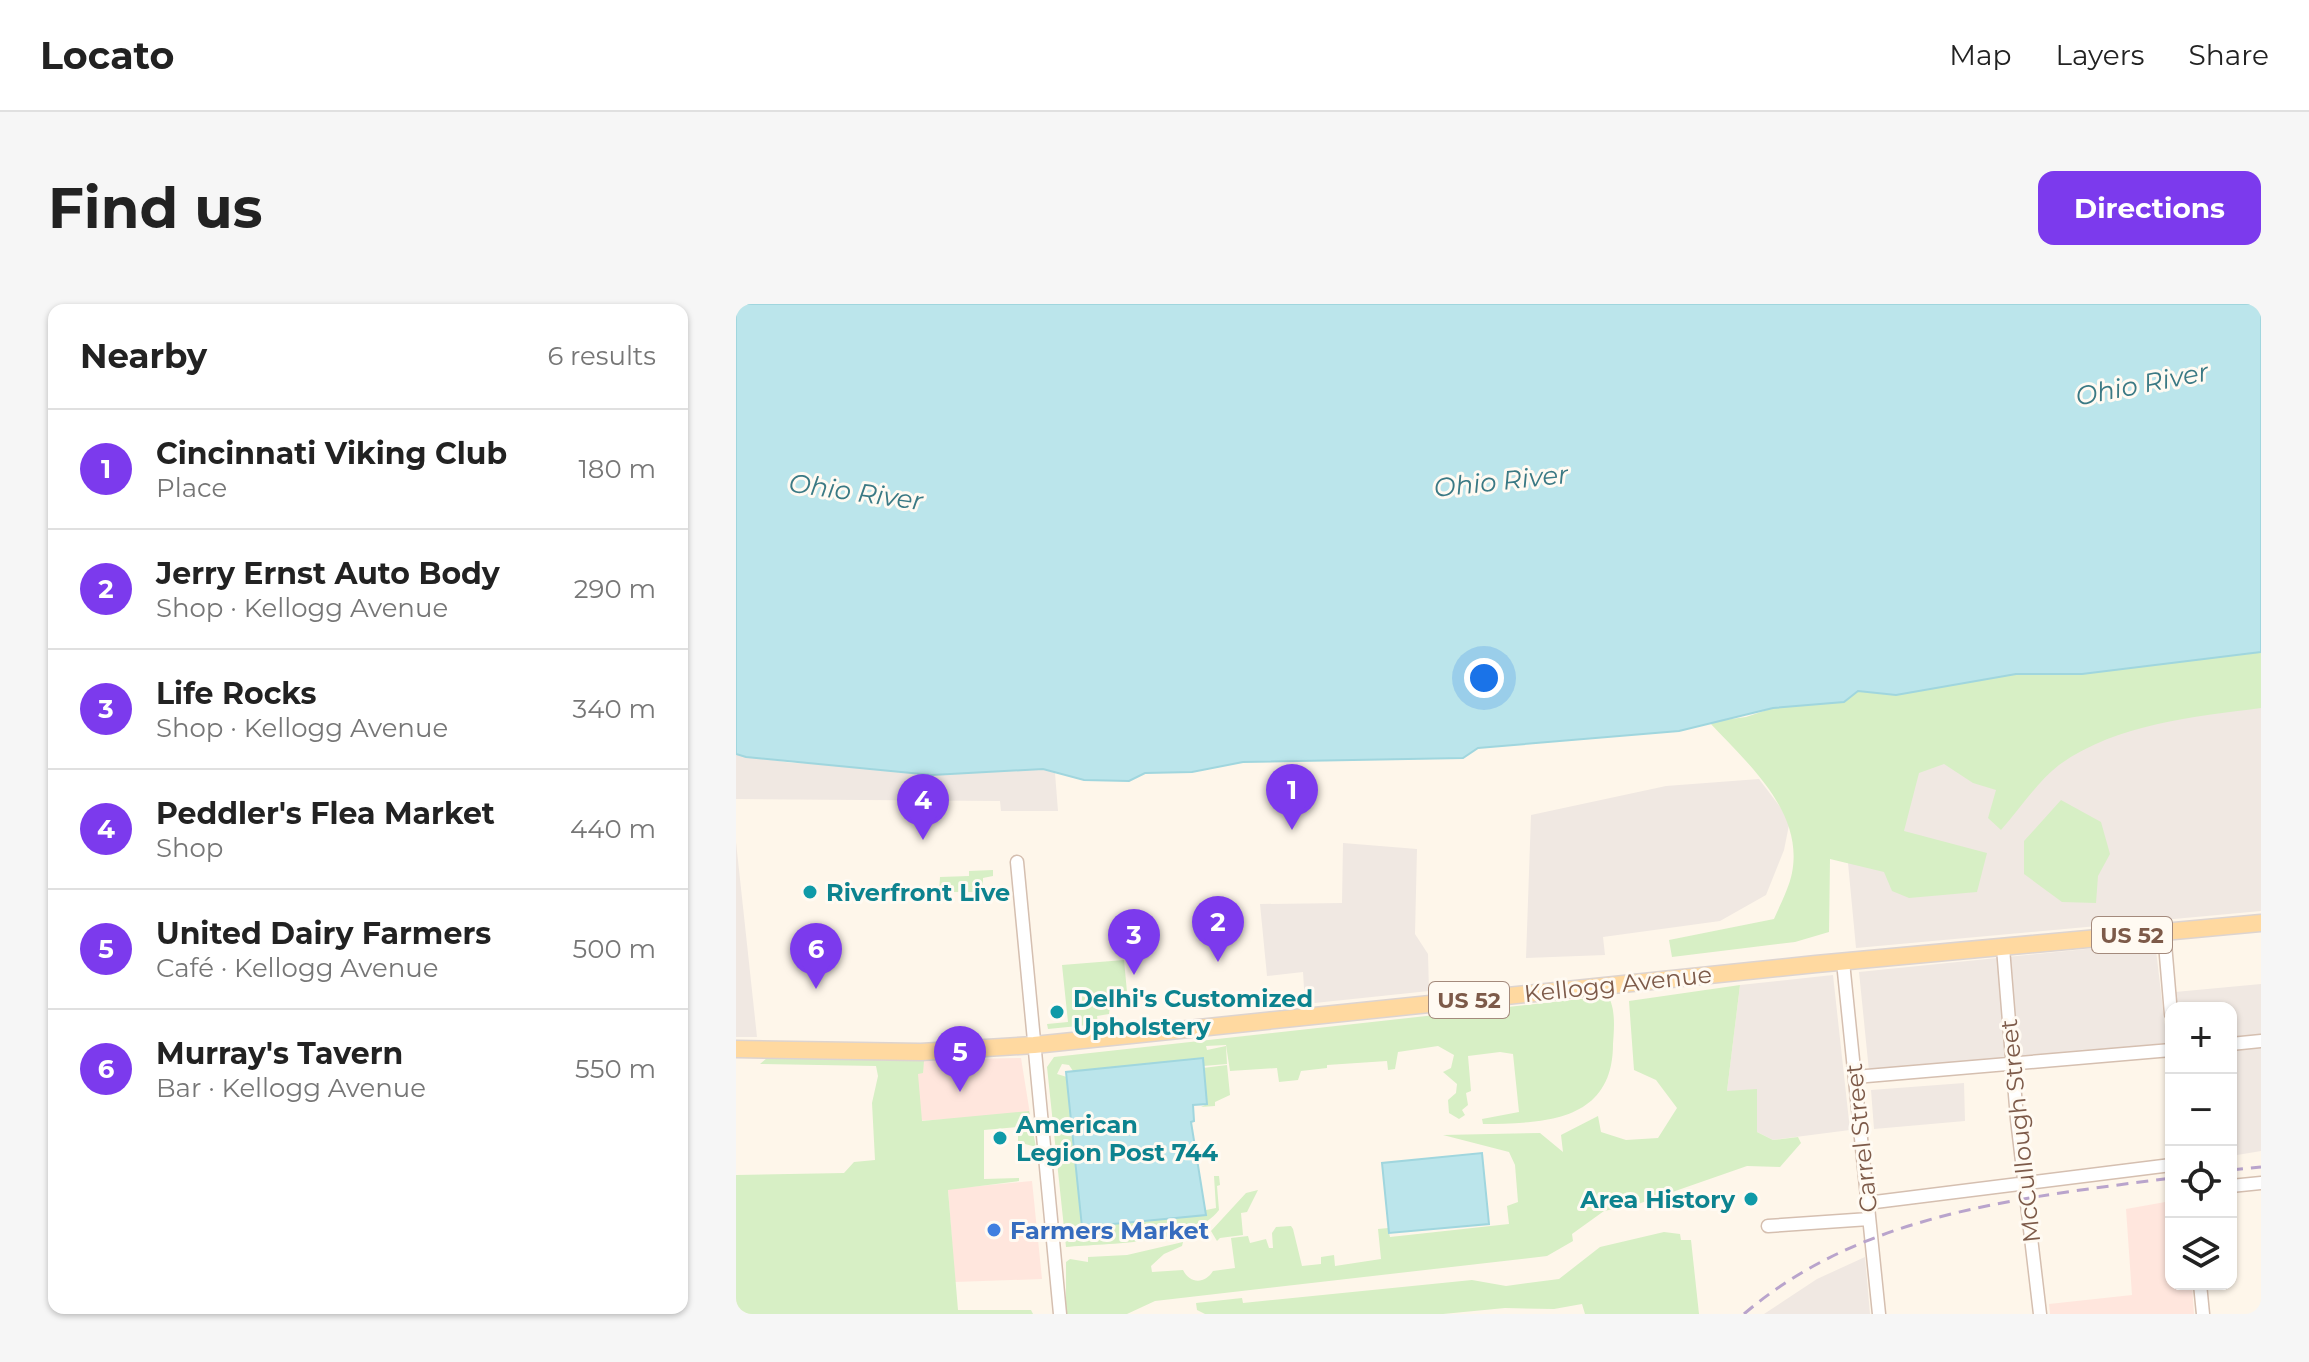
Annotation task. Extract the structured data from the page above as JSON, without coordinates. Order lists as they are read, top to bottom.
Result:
{
  "streets": {
    "main road": ["US 52", "Kellogg Avenue"],
    "street": ["McCullough Street", "Carrel Street"]
  },
  "crossings": [
    ["Kellogg Avenue", "McCullough Street"],
    ["Kellogg Avenue", "Carrel Street"]
  ],
  "water": ["Ohio River"],
  "places": [
    "Riverfront Live",
    "Delhi's Customized Upholstery",
    "American Legion Post 744",
    "Area History",
    "Farmers Market"
  ],
  "page": {
    "header": "Locato",
    "nav": ["Map", "Layers", "Share"],
    "buttons": "Directions",
    "title": "Find us",
    "heading": ["Nearby", "6 results"],
    "list": [
      {
        "mark": "1",
        "name": "Cincinnati Viking Club",
        "note": "Place",
        "value": "180 m"
      },
      {
        "mark": "2",
        "name": "Jerry Ernst Auto Body",
        "note": "Shop · Kellogg Avenue",
        "value": "290 m"
      },
      {
        "mark": "3",
        "name": "Life Rocks",
        "note": "Shop · Kellogg Avenue",
        "value": "340 m"
      },
      {
        "mark": "4",
        "name": "Peddler's Flea Market",
        "note": "Shop",
        "value": "440 m"
      },
      {
        "mark": "5",
        "name": "United Dairy Farmers",
        "note": "Café · Kellogg Avenue",
        "value": "500 m"
      },
      {
        "mark": "6",
        "name": "Murray's Tavern",
        "note": "Bar · Kellogg Avenue",
        "value": "550 m"
      }
    ],
    "pins": [
      "1",
      "4",
      "2",
      "3",
      "6",
      "5"
    ],
    "map_buttons": ["+", "−"]
  }
}
